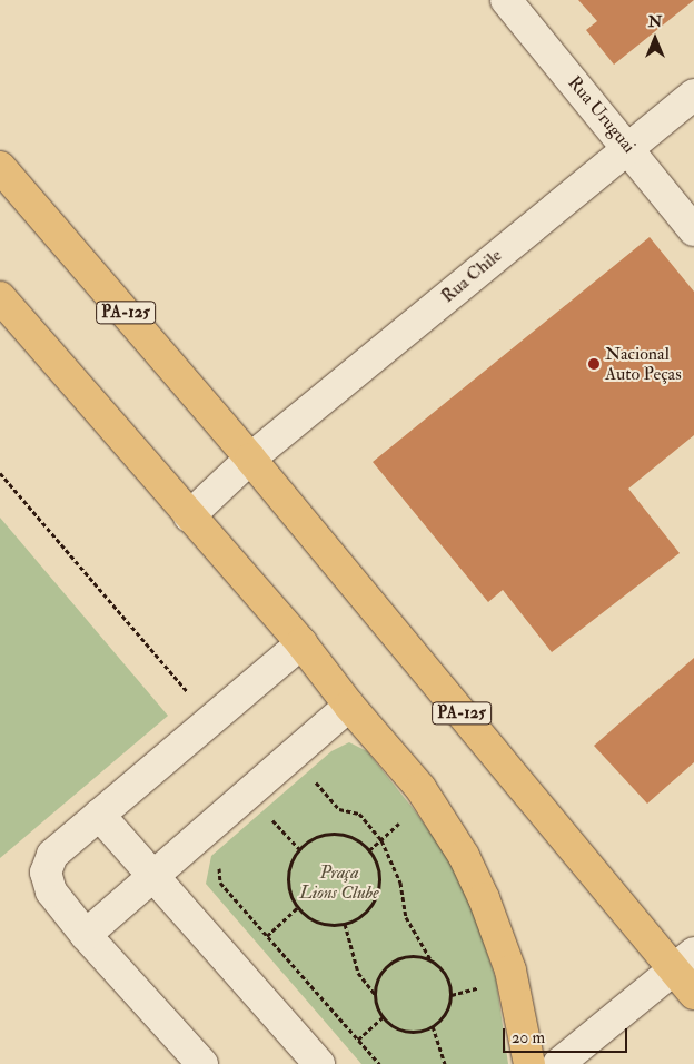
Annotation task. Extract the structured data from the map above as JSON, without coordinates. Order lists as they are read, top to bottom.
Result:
{
  "streets": {
    "main road": ["PA-125"],
    "street": ["Rua Uruguai", "Rua Chile"]
  },
  "crossings": [
    ["Rua Uruguai", "Rua Chile"],
    ["Rua Chile", "PA-125"]
  ],
  "parks": ["Praça Lions Clube"],
  "places": ["Nacional Auto Peças"],
  "scale_bar": "20 m",
  "north": "top"
}
